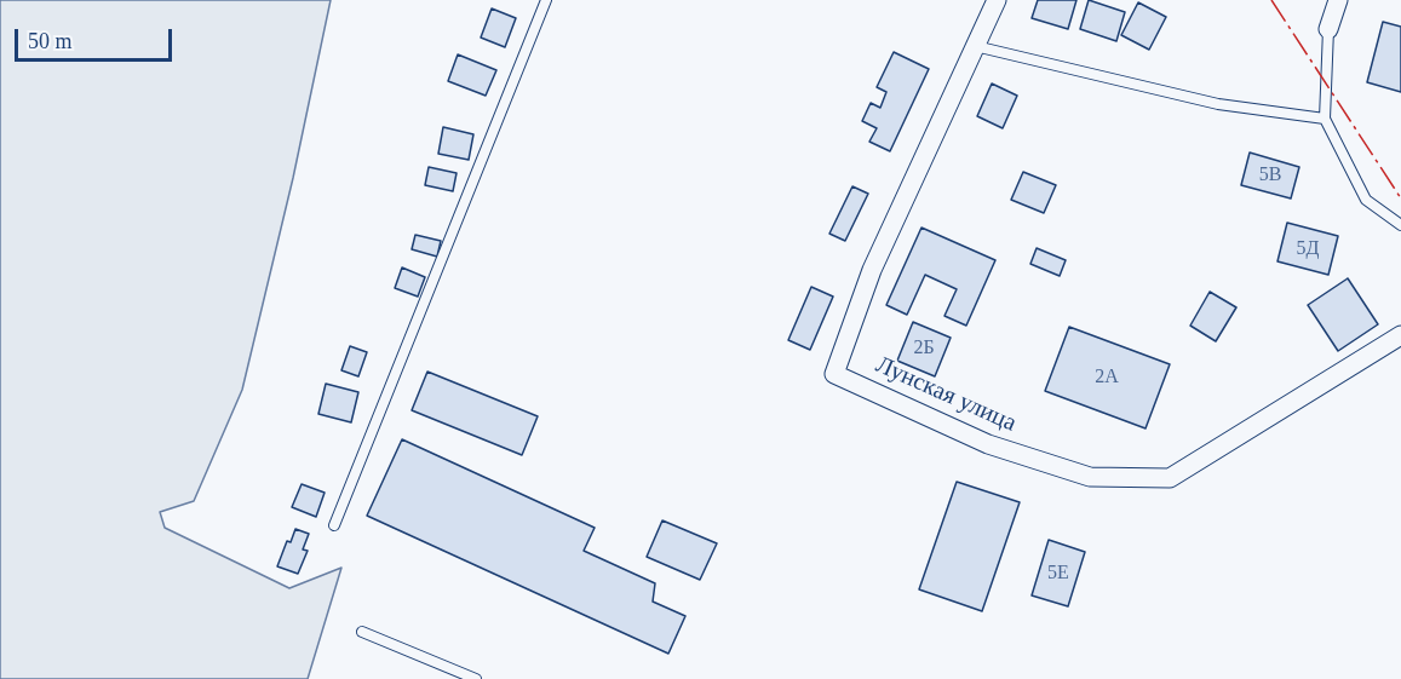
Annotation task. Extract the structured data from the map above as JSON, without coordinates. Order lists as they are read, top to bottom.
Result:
{
  "streets": {
    "street": ["Лунская улица"]
  },
  "house_numbers": [
    "5В",
    "5Д",
    "2Б",
    "2А",
    "5Е"
  ],
  "scale_bar": "50 m"
}
